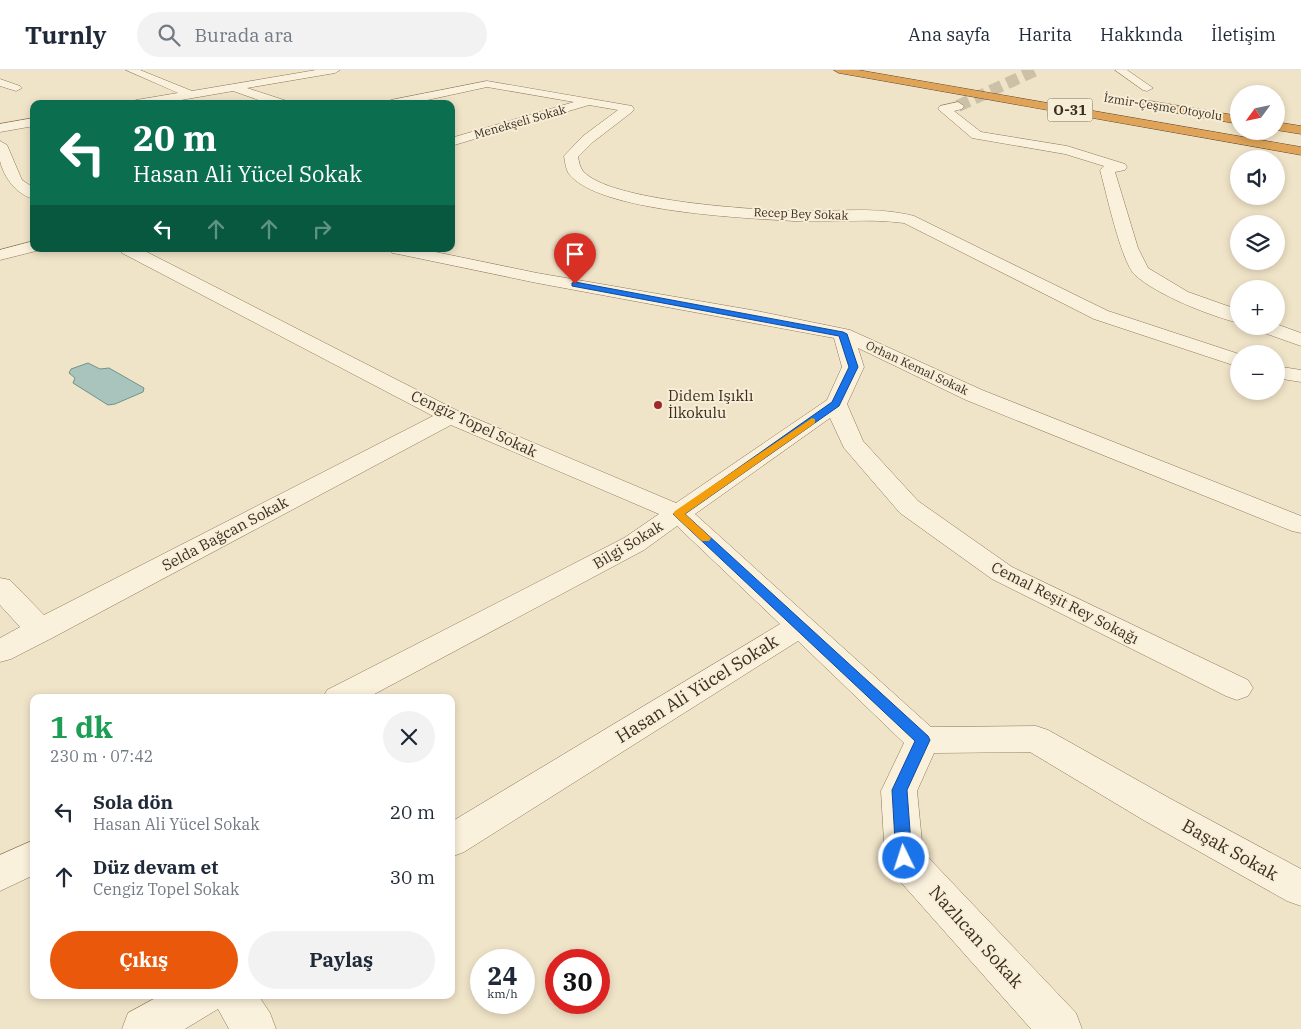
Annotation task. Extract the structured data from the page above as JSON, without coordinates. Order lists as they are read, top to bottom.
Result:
{
  "streets": {
    "highway": ["İzmir-Çeşme Otoyolu", "O-31"],
    "street": [
      "Menekşeli Sokak",
      "Recep Bey Sokak",
      "Orhan Kemal Sokak",
      "Cengiz Topel Sokak",
      "Selda Bağcan Sokak",
      "Bilgi Sokak",
      "Cemal Reşit Rey Sokağı",
      "Hasan Ali Yücel Sokak",
      "Başak Sokak",
      "Nazlıcan Sokak"
    ]
  },
  "crossings": [
    ["Menekşeli Sokak", "Recep Bey Sokak"],
    ["Cengiz Topel Sokak", "Selda Bağcan Sokak"],
    ["Cengiz Topel Sokak", "Bilgi Sokak"],
    ["Cengiz Topel Sokak", "Hasan Ali Yücel Sokak"],
    ["Bilgi Sokak", "Cemal Reşit Rey Sokağı"],
    ["Başak Sokak", "Nazlıcan Sokak"]
  ],
  "places": ["Didem Işıklı İlkokulu"],
  "north": "bottom left",
  "page": {
    "header": "Turnly",
    "search": "Burada ara",
    "nav": [
      "Ana sayfa",
      "Harita",
      "Hakkında",
      "İletişim"
    ],
    "map_buttons": ["+", "−"],
    "turn": ["20 m", "Hasan Ali Yücel Sokak"],
    "heading": ["1 dk", "230 m · 07:42"],
    "list": [
      {
        "name": "Sola dön",
        "note": "Hasan Ali Yücel Sokak",
        "value": "20 m"
      },
      {
        "name": "Düz devam et",
        "note": "Cengiz Topel Sokak",
        "value": "30 m"
      }
    ],
    "buttons": ["Çıkış", "Paylaş"],
    "speed": "24 km/h",
    "limit": "30"
  }
}
